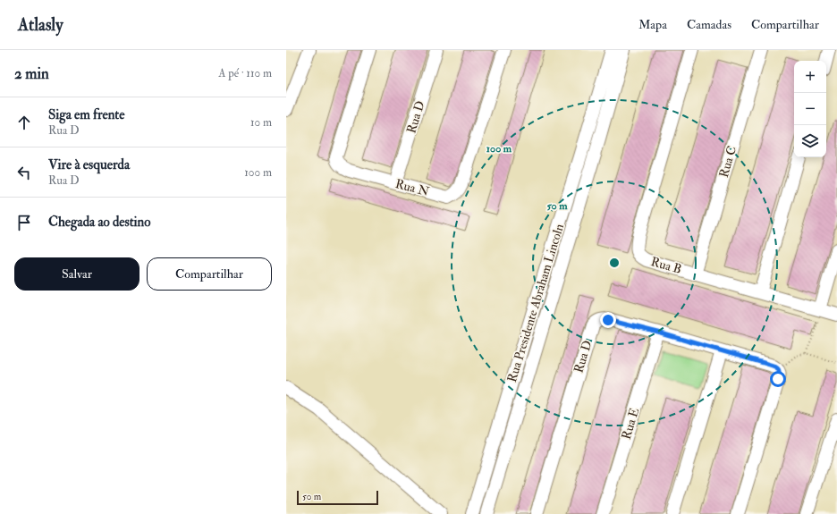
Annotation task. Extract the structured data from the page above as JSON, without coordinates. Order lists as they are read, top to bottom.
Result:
{
  "streets": {
    "street": [
      "Rua D",
      "Rua C",
      "Rua N",
      "Rua B",
      "Rua Presidente Abraham Lincoln",
      "Rua E"
    ]
  },
  "crossings": [
    ["Rua D", "Rua N"],
    ["Rua D", "Rua E"],
    ["Rua C", "Rua B"]
  ],
  "scale_bar": "50 m",
  "page": {
    "header": "Atlasly",
    "nav": ["Mapa", "Camadas", "Compartilhar"],
    "heading": ["2 min", "A pé · 110 m"],
    "map_buttons": ["+", "−"],
    "list": [
      ["Siga em frente", "Rua D", "10 m"],
      ["Vire à esquerda", "Rua D", "100 m"],
      "Chegada ao destino"
    ],
    "buttons": ["Salvar", "Compartilhar"],
    "scale": "50 m"
  },
  "rings": ["100 m", "50 m"]
}
